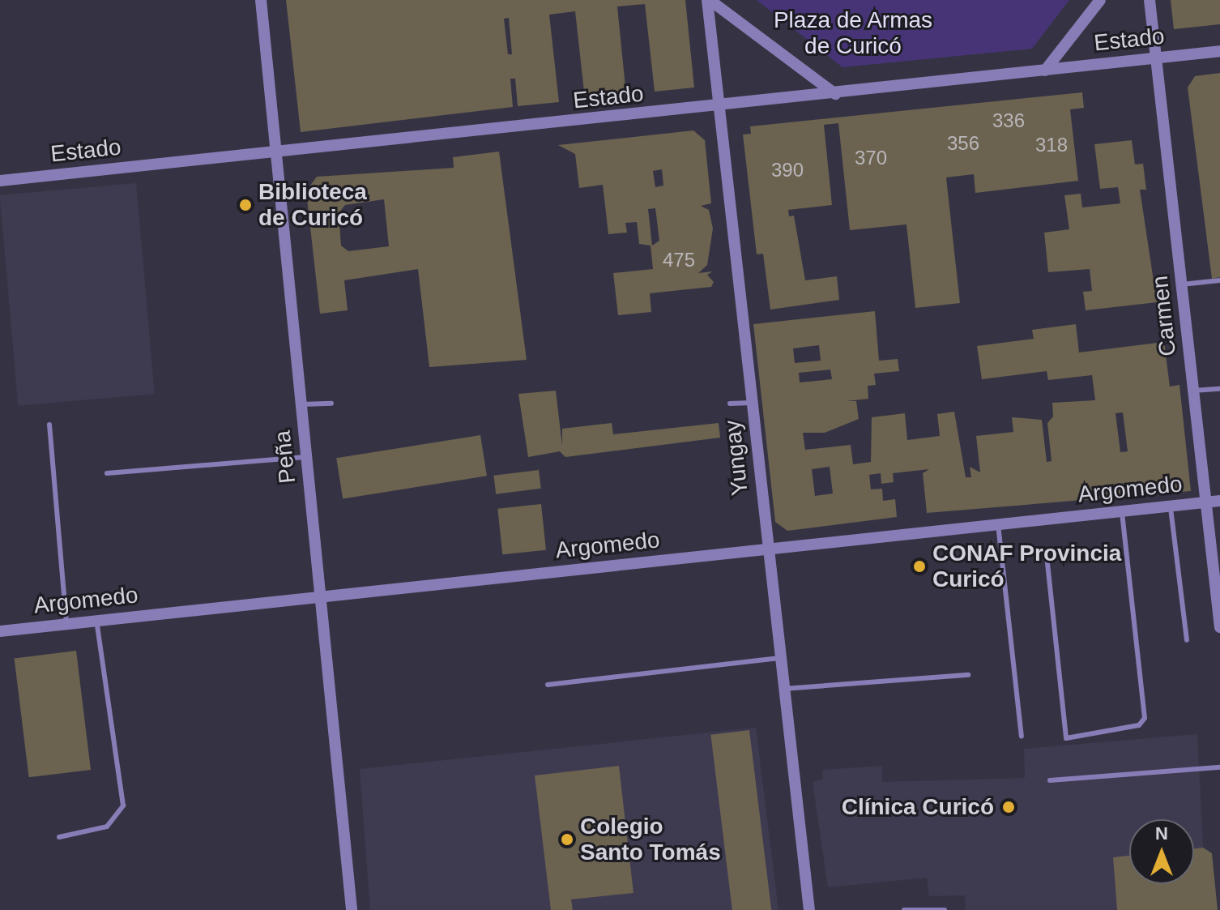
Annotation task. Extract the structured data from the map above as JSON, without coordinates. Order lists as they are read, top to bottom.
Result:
{
  "streets": {
    "street": [
      "Estado",
      "Carmen",
      "Peña",
      "Yungay",
      "Argomedo"
    ]
  },
  "crossings": [
    ["Estado", "Carmen"],
    ["Estado", "Peña"],
    ["Estado", "Yungay"],
    ["Carmen", "Argomedo"],
    ["Peña", "Argomedo"],
    ["Yungay", "Argomedo"]
  ],
  "parks": ["Plaza de Armas de Curicó"],
  "places": [
    "Biblioteca de Curicó",
    "CONAF Provincia Curicó",
    "Clínica Curicó",
    "Colegio Santo Tomás"
  ],
  "house_numbers": [
    "336",
    "356",
    "318",
    "370",
    "390",
    "475"
  ],
  "north": "top"
}
